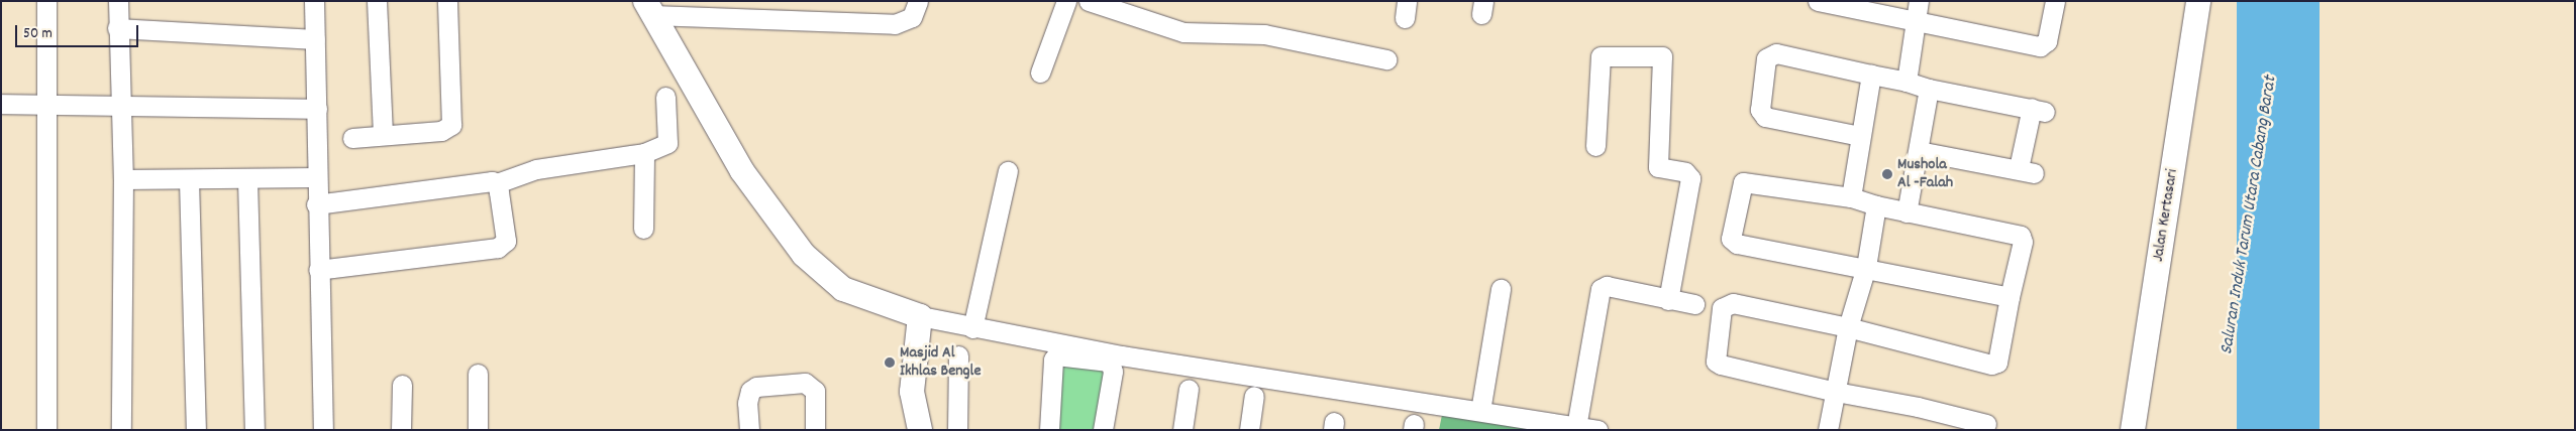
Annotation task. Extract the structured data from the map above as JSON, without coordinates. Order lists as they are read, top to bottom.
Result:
{
  "streets": {
    "street": ["Jalan Kertasari"]
  },
  "water": ["Saluran Induk Tarum Utara Cabang Barat"],
  "places": ["Mushola Al -Falah", "Masjid Al Ikhlas Bengle"],
  "scale_bar": "50 m"
}
